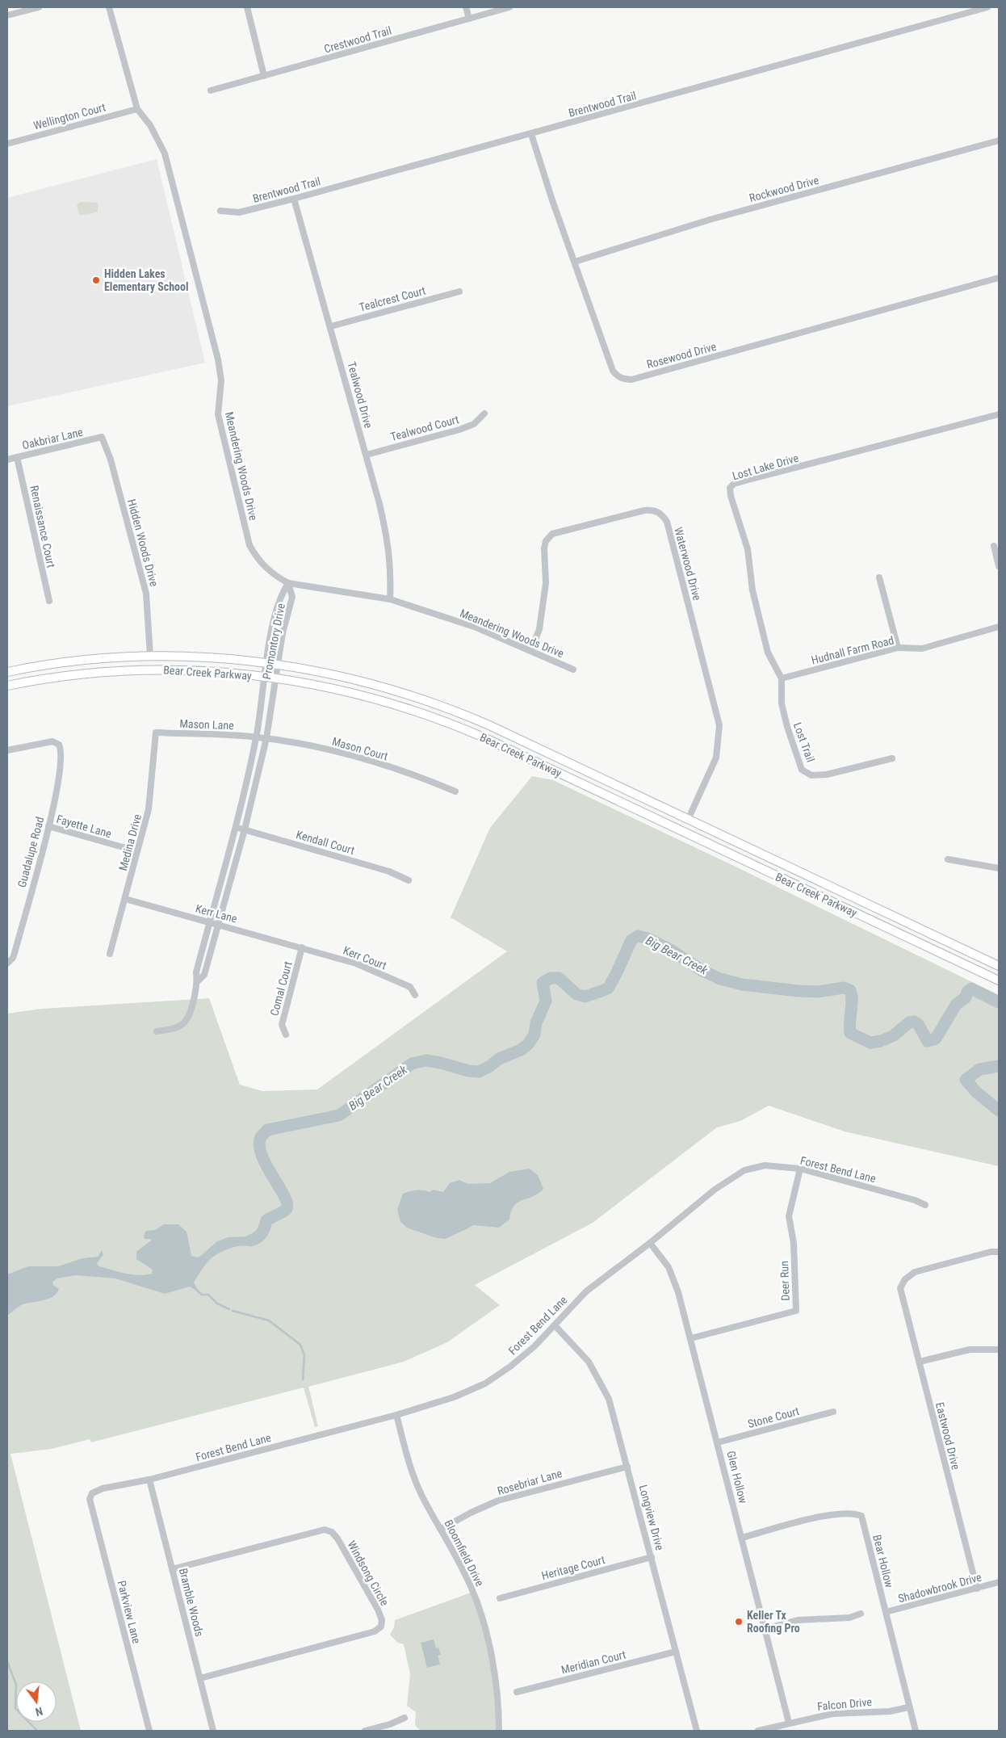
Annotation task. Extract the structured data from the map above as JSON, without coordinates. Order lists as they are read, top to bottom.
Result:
{
  "streets": {
    "main road": ["Bear Creek Parkway"],
    "street": [
      "Crestwood Trail",
      "Brentwood Trail",
      "Wellington Court",
      "Rockwood Drive",
      "Tealcrest Court",
      "Rosewood Drive",
      "Tealwood Drive",
      "Tealwood Court",
      "Oakbriar Lane",
      "Meandering Woods Drive",
      "Lost Lake Drive",
      "Renaissance Court",
      "Hidden Woods Drive",
      "Waterwood Drive",
      "Promontory Drive",
      "Hudnall Farm Road",
      "Mason Lane",
      "Lost Trail",
      "Mason Court",
      "Fayette Lane",
      "Medina Drive",
      "Kendall Court",
      "Guadalupe Road",
      "Kerr Lane",
      "Kerr Court",
      "Comal Court",
      "Forest Bend Lane",
      "Deer Run",
      "Stone Court",
      "Eastwood Drive",
      "Glen Hollow",
      "Rosebriar Lane",
      "Longview Drive",
      "Bloomfield Drive",
      "Bear Hollow",
      "Heritage Court",
      "Windsong Circle",
      "Shadowbrook Drive",
      "Bramble Woods",
      "Parkview Lane",
      "Meridian Court",
      "Falcon Drive"
    ]
  },
  "crossings": [
    ["Brentwood Trail", "Rosewood Drive"],
    ["Brentwood Trail", "Tealwood Drive"],
    ["Wellington Court", "Meandering Woods Drive"],
    ["Rockwood Drive", "Rosewood Drive"],
    ["Tealcrest Court", "Tealwood Drive"],
    ["Tealwood Drive", "Tealwood Court"],
    ["Tealwood Drive", "Meandering Woods Drive"],
    ["Oakbriar Lane", "Renaissance Court"],
    ["Oakbriar Lane", "Hidden Woods Drive"],
    ["Meandering Woods Drive", "Waterwood Drive"],
    ["Meandering Woods Drive", "Promontory Drive"],
    ["Lost Lake Drive", "Hudnall Farm Road"],
    ["Lost Lake Drive", "Lost Trail"],
    ["Hidden Woods Drive", "Bear Creek Parkway"],
    ["Waterwood Drive", "Bear Creek Parkway"],
    ["Promontory Drive", "Bear Creek Parkway"],
    ["Promontory Drive", "Mason Lane"],
    ["Promontory Drive", "Mason Court"],
    ["Promontory Drive", "Kendall Court"],
    ["Promontory Drive", "Kerr Lane"],
    ["Hudnall Farm Road", "Lost Trail"],
    ["Mason Lane", "Mason Court"],
    ["Mason Lane", "Medina Drive"],
    ["Fayette Lane", "Medina Drive"],
    ["Fayette Lane", "Guadalupe Road"],
    ["Medina Drive", "Kerr Lane"],
    ["Kerr Lane", "Kerr Court"],
    ["Kerr Lane", "Comal Court"],
    ["Kerr Court", "Comal Court"],
    ["Forest Bend Lane", "Deer Run"],
    ["Forest Bend Lane", "Glen Hollow"],
    ["Forest Bend Lane", "Longview Drive"],
    ["Forest Bend Lane", "Bloomfield Drive"],
    ["Forest Bend Lane", "Bramble Woods"],
    ["Forest Bend Lane", "Parkview Lane"],
    ["Deer Run", "Glen Hollow"],
    ["Stone Court", "Glen Hollow"],
    ["Eastwood Drive", "Shadowbrook Drive"],
    ["Glen Hollow", "Bear Hollow"],
    ["Glen Hollow", "Falcon Drive"],
    ["Rosebriar Lane", "Longview Drive"],
    ["Rosebriar Lane", "Bloomfield Drive"],
    ["Longview Drive", "Heritage Court"],
    ["Longview Drive", "Meridian Court"],
    ["Bear Hollow", "Shadowbrook Drive"],
    ["Bear Hollow", "Falcon Drive"],
    ["Windsong Circle", "Bramble Woods"]
  ],
  "water": ["Big Bear Creek"],
  "places": ["Hidden Lakes Elementary School", "Keller Tx Roofing Pro"],
  "north": "bottom"
}
